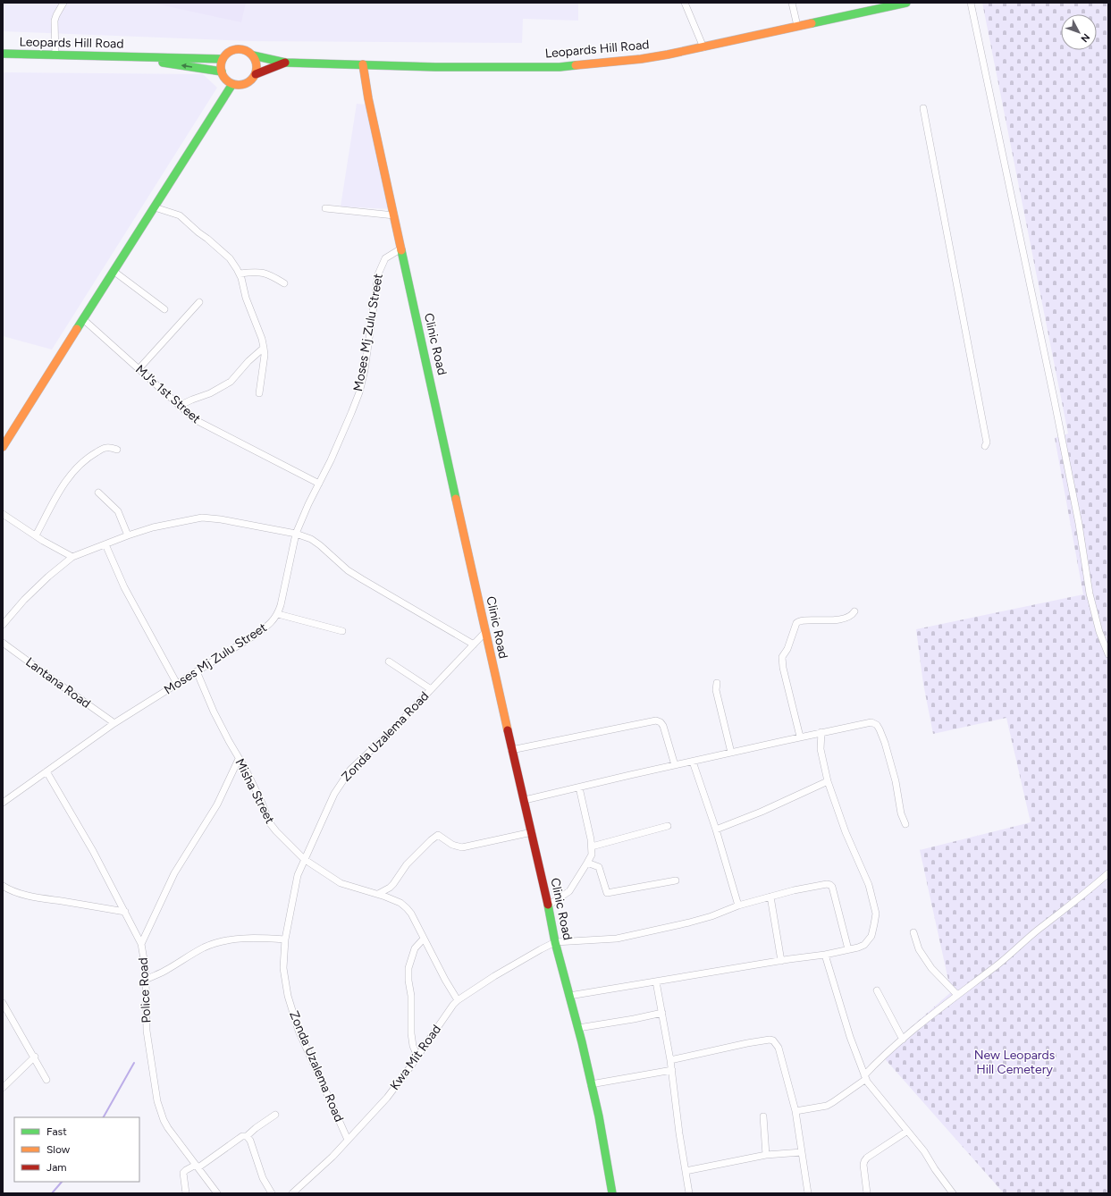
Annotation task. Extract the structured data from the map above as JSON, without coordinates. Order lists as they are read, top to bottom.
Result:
{
  "streets": {
    "street": [
      "Leopards Hill Road",
      "Moses Mj Zulu Street",
      "Clinic Road",
      "MJ’s 1st Street",
      "Lantana Road",
      "Zonda Uzalema Road",
      "Misha Street",
      "Police Road",
      "Kwa Mit Road"
    ]
  },
  "crossings": [
    ["Leopards Hill Road", "Clinic Road"],
    ["Moses Mj Zulu Street", "Clinic Road"],
    ["Moses Mj Zulu Street", "MJ’s 1st Street"],
    ["Moses Mj Zulu Street", "Lantana Road"],
    ["Moses Mj Zulu Street", "Misha Street"],
    ["Moses Mj Zulu Street", "Police Road"],
    ["Clinic Road", "Zonda Uzalema Road"],
    ["Clinic Road", "Kwa Mit Road"],
    ["Zonda Uzalema Road", "Misha Street"],
    ["Zonda Uzalema Road", "Kwa Mit Road"],
    ["Misha Street", "Kwa Mit Road"]
  ],
  "parks": ["New Leopards Hill Cemetery"],
  "legend": ["Fast", "Slow", "Jam"],
  "north": "bottom right"
}
